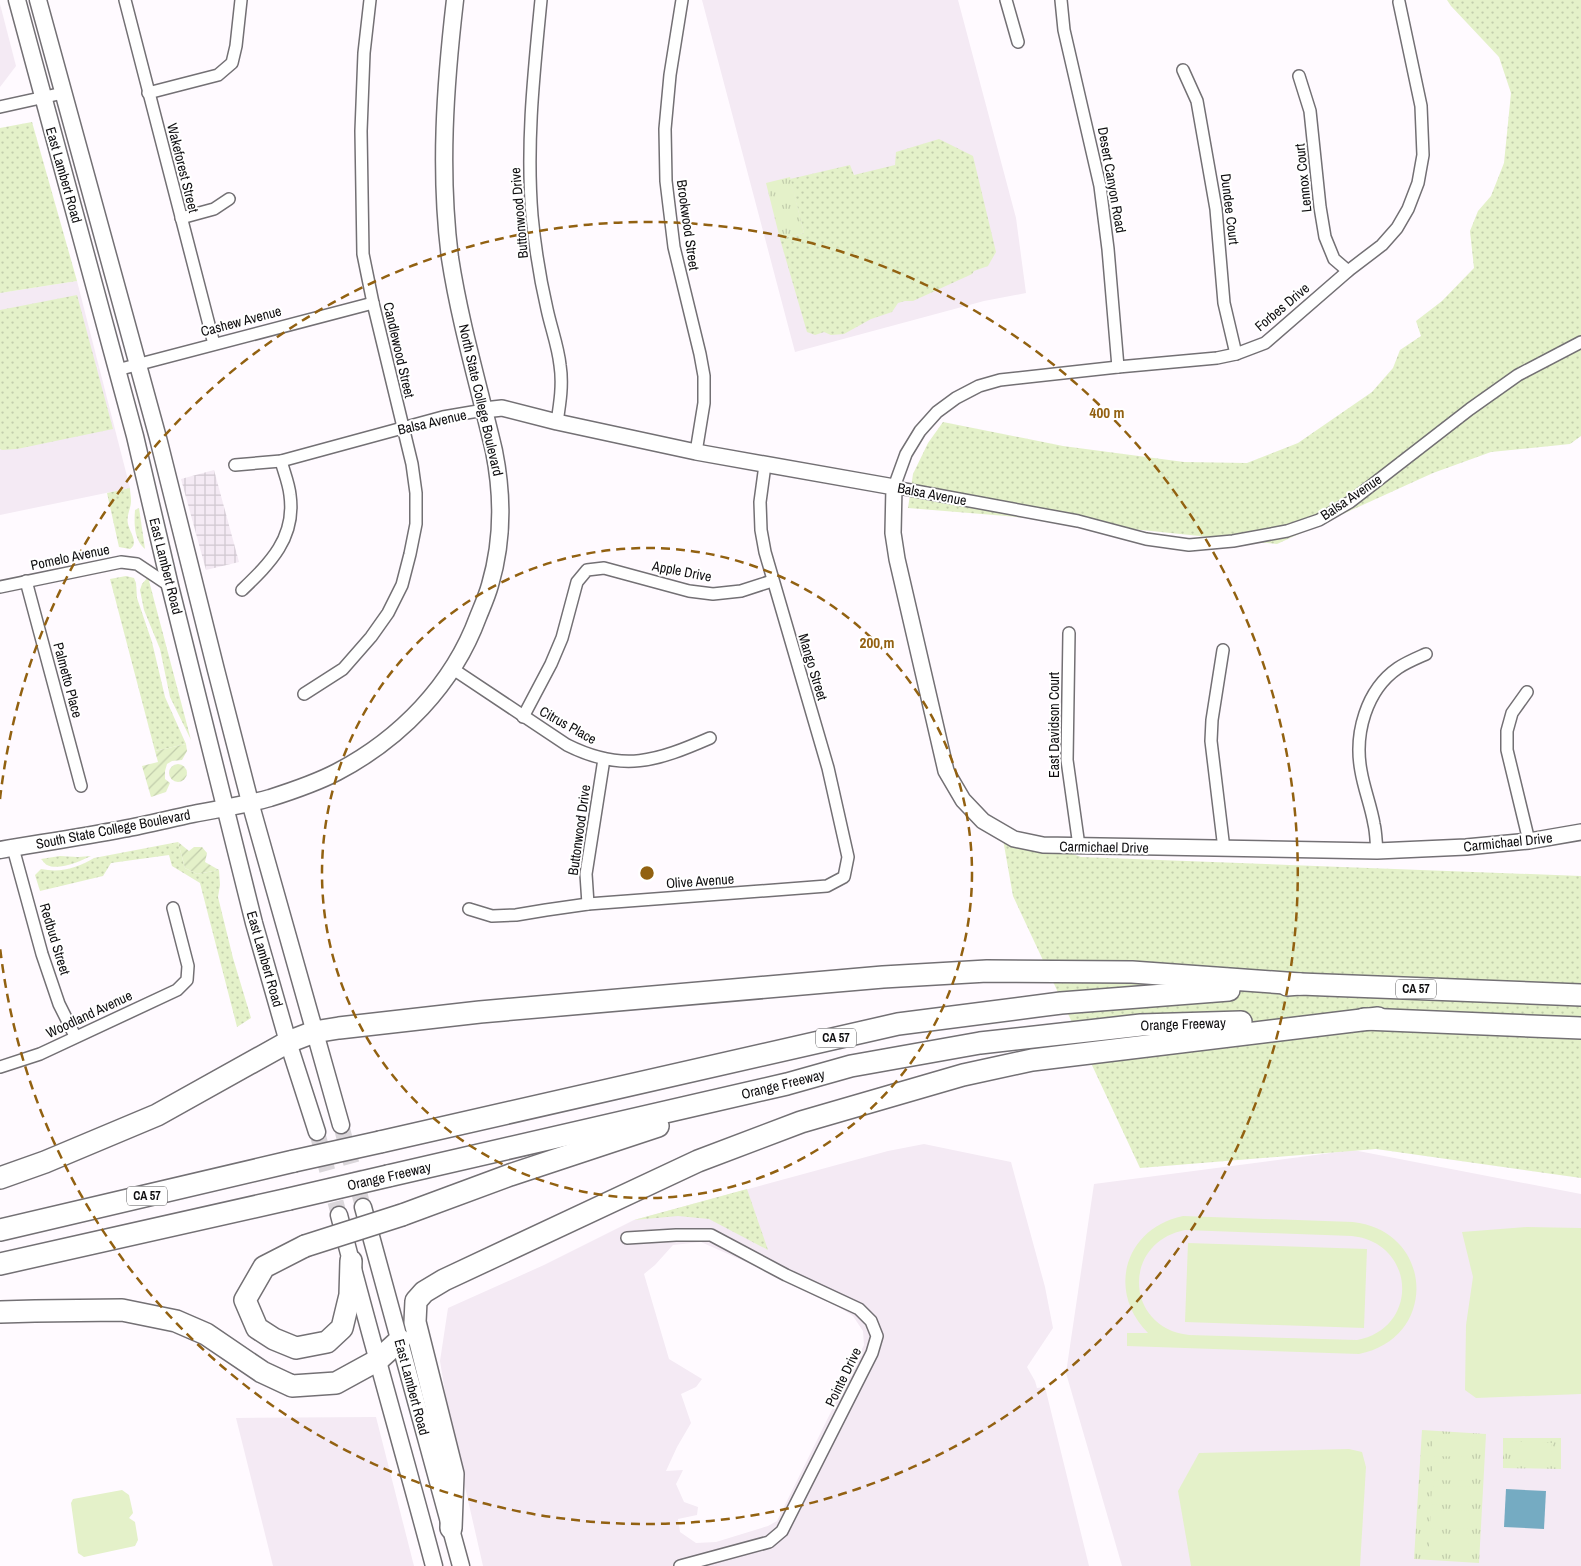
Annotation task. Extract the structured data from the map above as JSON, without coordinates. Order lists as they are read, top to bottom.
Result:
{
  "streets": {
    "highway": ["CA 57", "Orange Freeway"],
    "main road": ["East Lambert Road", "North State College Boulevard", "South State College Boulevard"],
    "street": [
      "Wakeforest Street",
      "Lennox Court",
      "Desert Canyon Road",
      "Dundee Court",
      "Buttonwood Drive",
      "Brookwood Street",
      "Forbes Drive",
      "Cashew Avenue",
      "Candlewood Street",
      "Balsa Avenue",
      "Pomelo Avenue",
      "Apple Drive",
      "Mango Street",
      "Palmetto Place",
      "Citrus Place",
      "East Davidson Court",
      "Carmichael Drive",
      "Olive Avenue",
      "Redbud Street",
      "Woodland Avenue",
      "Pointe Drive"
    ]
  },
  "crossings": [
    ["Wakeforest Street", "Cashew Avenue"],
    ["East Lambert Road", "Cashew Avenue"],
    ["East Lambert Road", "North State College Boulevard"],
    ["East Lambert Road", "Pomelo Avenue"],
    ["East Lambert Road", "South State College Boulevard"],
    ["Lennox Court", "Forbes Drive"],
    ["Desert Canyon Road", "Forbes Drive"],
    ["Dundee Court", "Forbes Drive"],
    ["Buttonwood Drive", "Balsa Avenue"],
    ["Buttonwood Drive", "Citrus Place"],
    ["Buttonwood Drive", "Olive Avenue"],
    ["Brookwood Street", "Balsa Avenue"],
    ["Forbes Drive", "Balsa Avenue"],
    ["Forbes Drive", "Carmichael Drive"],
    ["Cashew Avenue", "Candlewood Street"],
    ["Candlewood Street", "Balsa Avenue"],
    ["North State College Boulevard", "Balsa Avenue"],
    ["North State College Boulevard", "Citrus Place"],
    ["North State College Boulevard", "South State College Boulevard"],
    ["Balsa Avenue", "Mango Street"],
    ["Balsa Avenue", "Carmichael Drive"],
    ["Pomelo Avenue", "Palmetto Place"],
    ["Apple Drive", "Mango Street"],
    ["Apple Drive", "Citrus Place"],
    ["Mango Street", "Olive Avenue"],
    ["East Davidson Court", "Carmichael Drive"],
    ["South State College Boulevard", "Redbud Street"],
    ["Redbud Street", "Woodland Avenue"]
  ],
  "rings": ["400 m", "200 m"]
}
